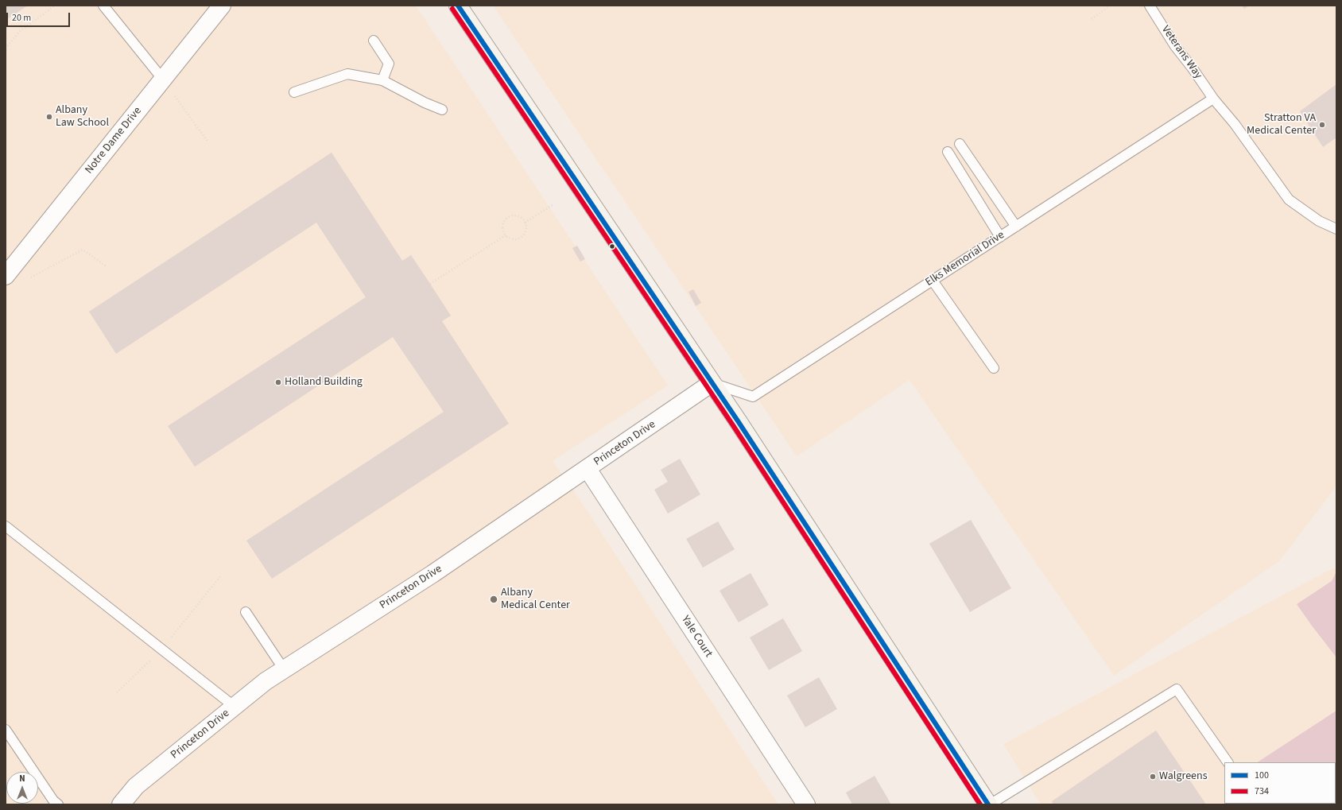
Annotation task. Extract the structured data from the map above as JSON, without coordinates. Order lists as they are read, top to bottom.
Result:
{
  "streets": {
    "street": ["Notre Dame Drive", "Princeton Drive", "Yale Court"],
    "lane": ["Veterans Way", "Elks Memorial Drive"]
  },
  "crossings": [
    ["Veterans Way", "Elks Memorial Drive"],
    ["Elks Memorial Drive", "Princeton Drive"],
    ["Princeton Drive", "Yale Court"]
  ],
  "places": [
    "Albany Law School",
    "Stratton VA Medical Center",
    "Holland Building",
    "Albany Medical Center",
    "Walgreens"
  ],
  "lines": ["transit line 100", "transit line 734"],
  "legend": ["100", "734"],
  "scale_bar": "20 m",
  "north": "top"
}
